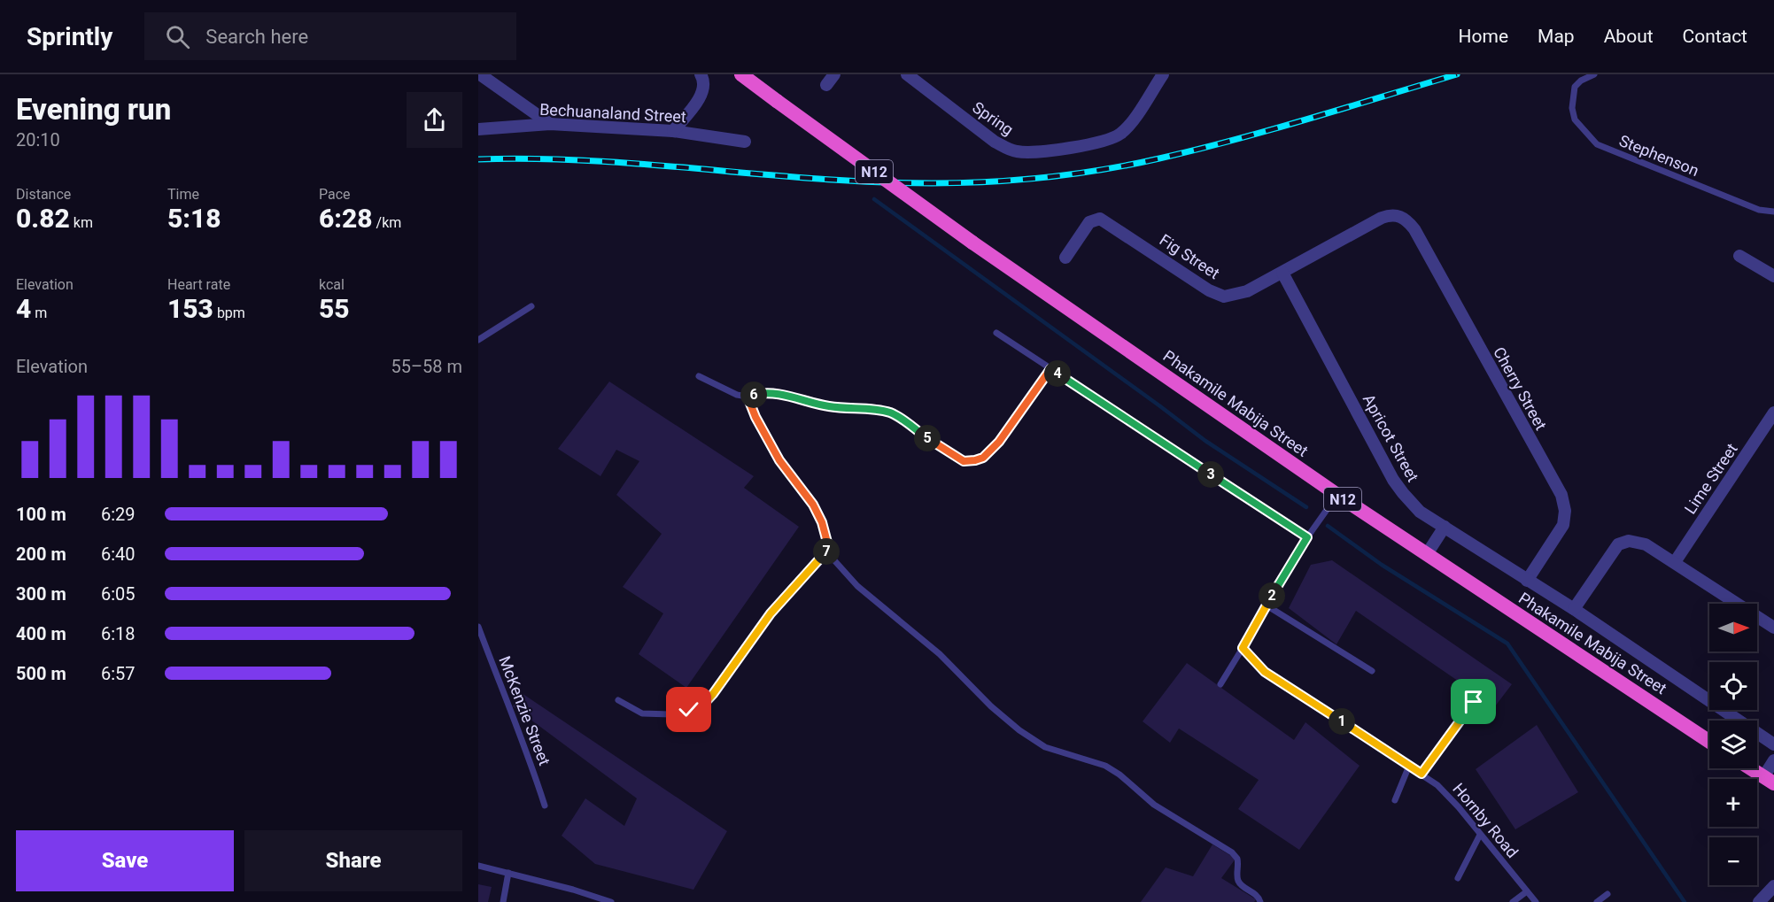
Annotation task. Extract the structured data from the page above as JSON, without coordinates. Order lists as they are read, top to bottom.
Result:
{
  "streets": {
    "highway": ["N12", "Phakamile Mabija Street"],
    "street": [
      "Bechuanaland Street",
      "Spring",
      "Fig Street",
      "Cherry Street",
      "Apricot Street",
      "Lime Street"
    ],
    "lane": ["Stephenson", "McKenzie Street", "Hornby Road"]
  },
  "crossings": [
    ["Fig Street", "Cherry Street"],
    ["Fig Street", "Apricot Street"],
    ["Cherry Street", "Apricot Street"]
  ],
  "north": "right",
  "page": {
    "header": "Sprintly",
    "search": "Search here",
    "nav": [
      "Home",
      "Map",
      "About",
      "Contact"
    ],
    "heading": ["Evening run", "20:10"],
    "stats": [
      ["Distance", "0.82 km"],
      ["Time", "5:18"],
      ["Pace", "6:28 /km"],
      ["Elevation", "4 m"],
      ["Heart rate", "153 bpm"],
      ["kcal", "55"]
    ],
    "chart": ["Elevation", "55–58 m"],
    "pins": [
      "4",
      "6",
      "5",
      "3",
      "7",
      "2",
      "1"
    ],
    "list": [
      {
        "name": "100 m",
        "note": "6:29"
      },
      {
        "name": "200 m",
        "note": "6:40"
      },
      {
        "name": "300 m",
        "note": "6:05"
      },
      {
        "name": "400 m",
        "note": "6:18"
      },
      {
        "name": "500 m",
        "note": "6:57"
      }
    ],
    "map_buttons": ["+", "−"],
    "buttons": ["Save", "Share"]
  }
}
